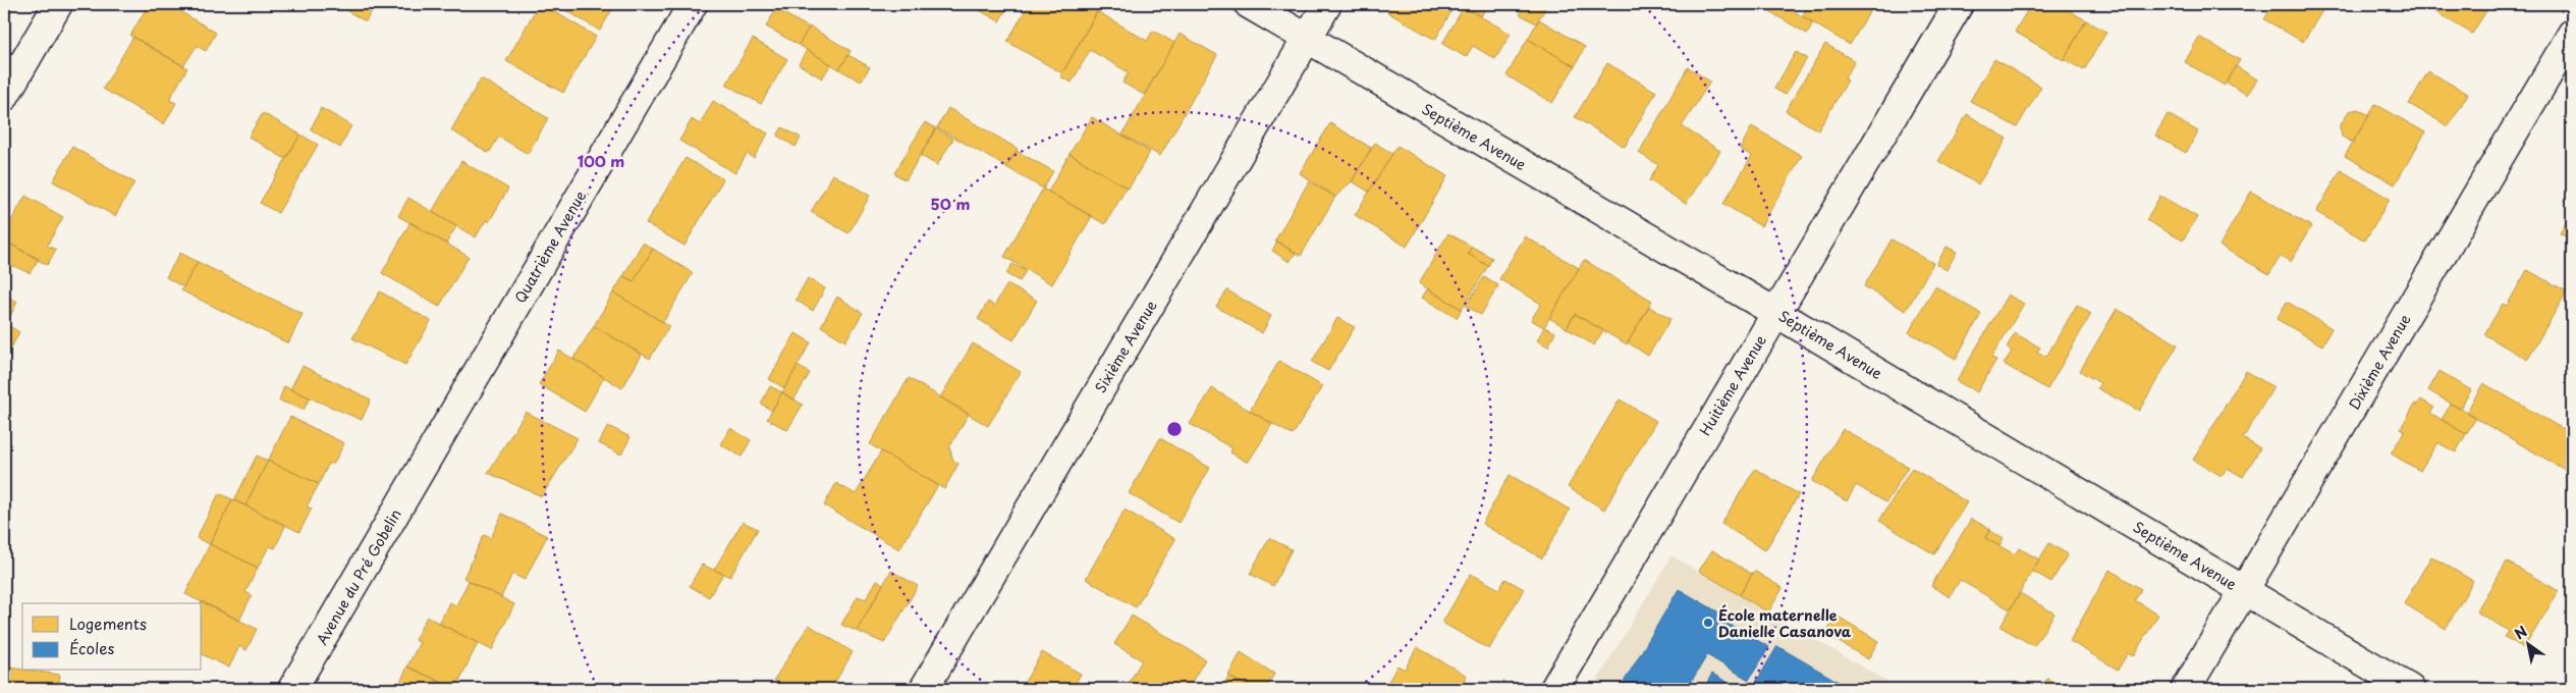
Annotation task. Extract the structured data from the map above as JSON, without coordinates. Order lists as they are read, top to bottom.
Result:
{
  "streets": {
    "street": [
      "Septième Avenue",
      "Quatrième Avenue",
      "Sixième Avenue",
      "Dixième Avenue",
      "Huitième Avenue",
      "Avenue du Pré Gobelin"
    ]
  },
  "crossings": [
    ["Septième Avenue", "Sixième Avenue"],
    ["Septième Avenue", "Dixième Avenue"],
    ["Septième Avenue", "Huitième Avenue"],
    ["Quatrième Avenue", "Avenue du Pré Gobelin"]
  ],
  "places": ["École maternelle Danielle Casanova"],
  "legend": ["Logements", "Écoles"],
  "north": "top left",
  "rings": ["100 m", "50 m"]
}
